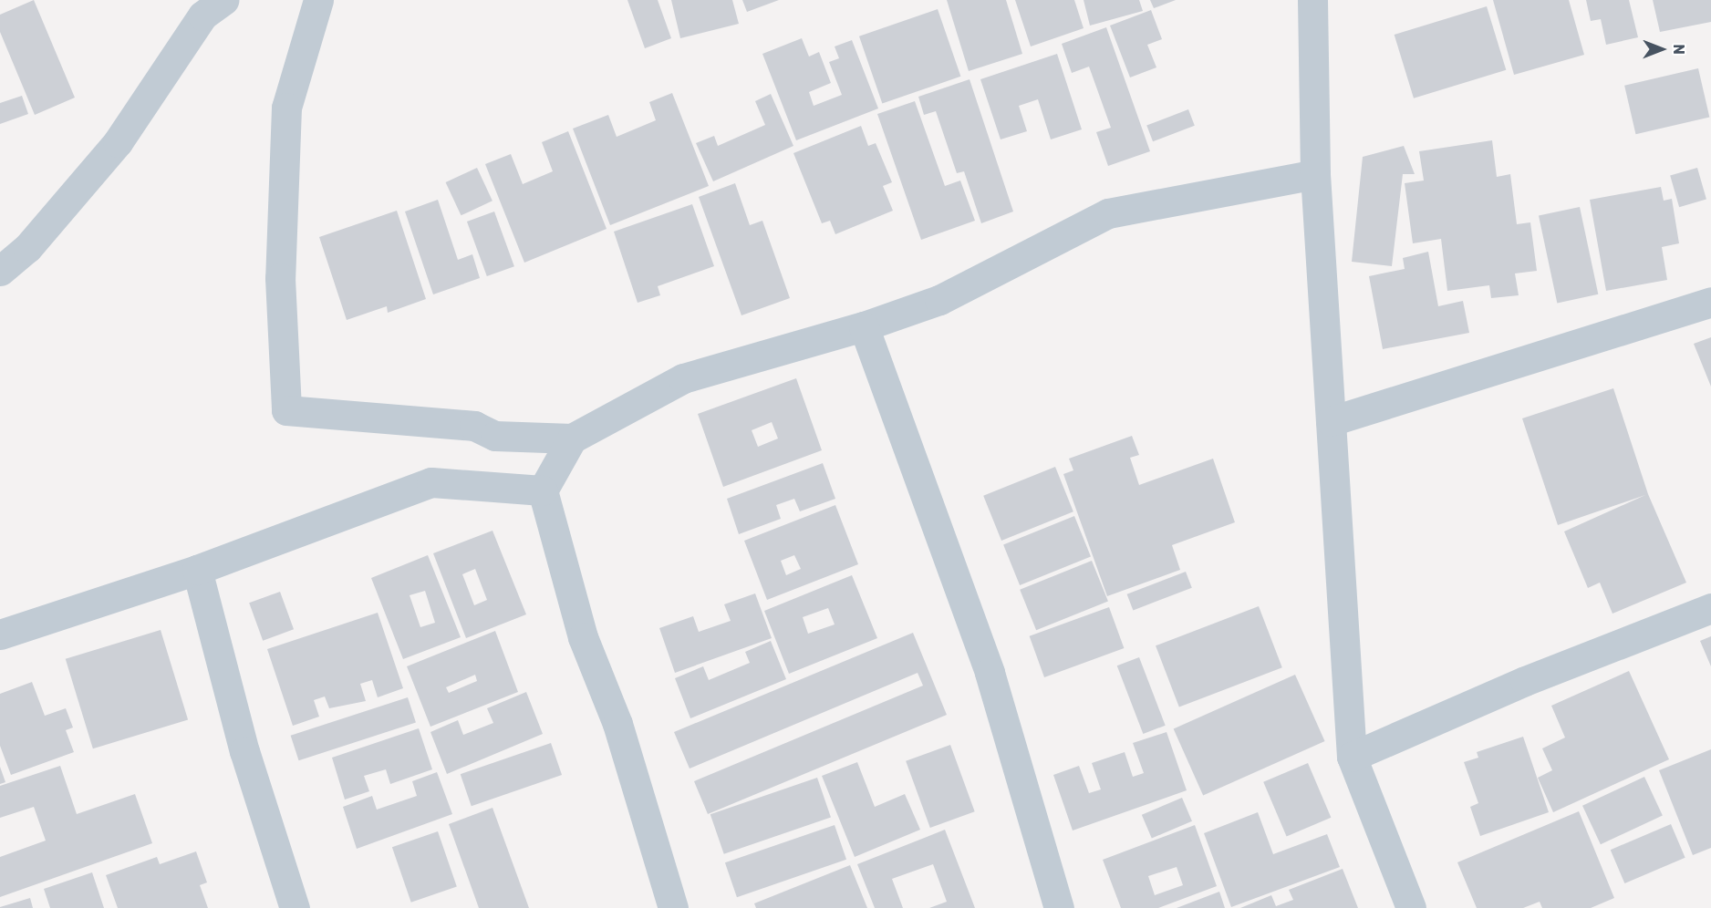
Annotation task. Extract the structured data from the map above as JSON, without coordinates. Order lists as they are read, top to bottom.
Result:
{
  "north": "right"
}
